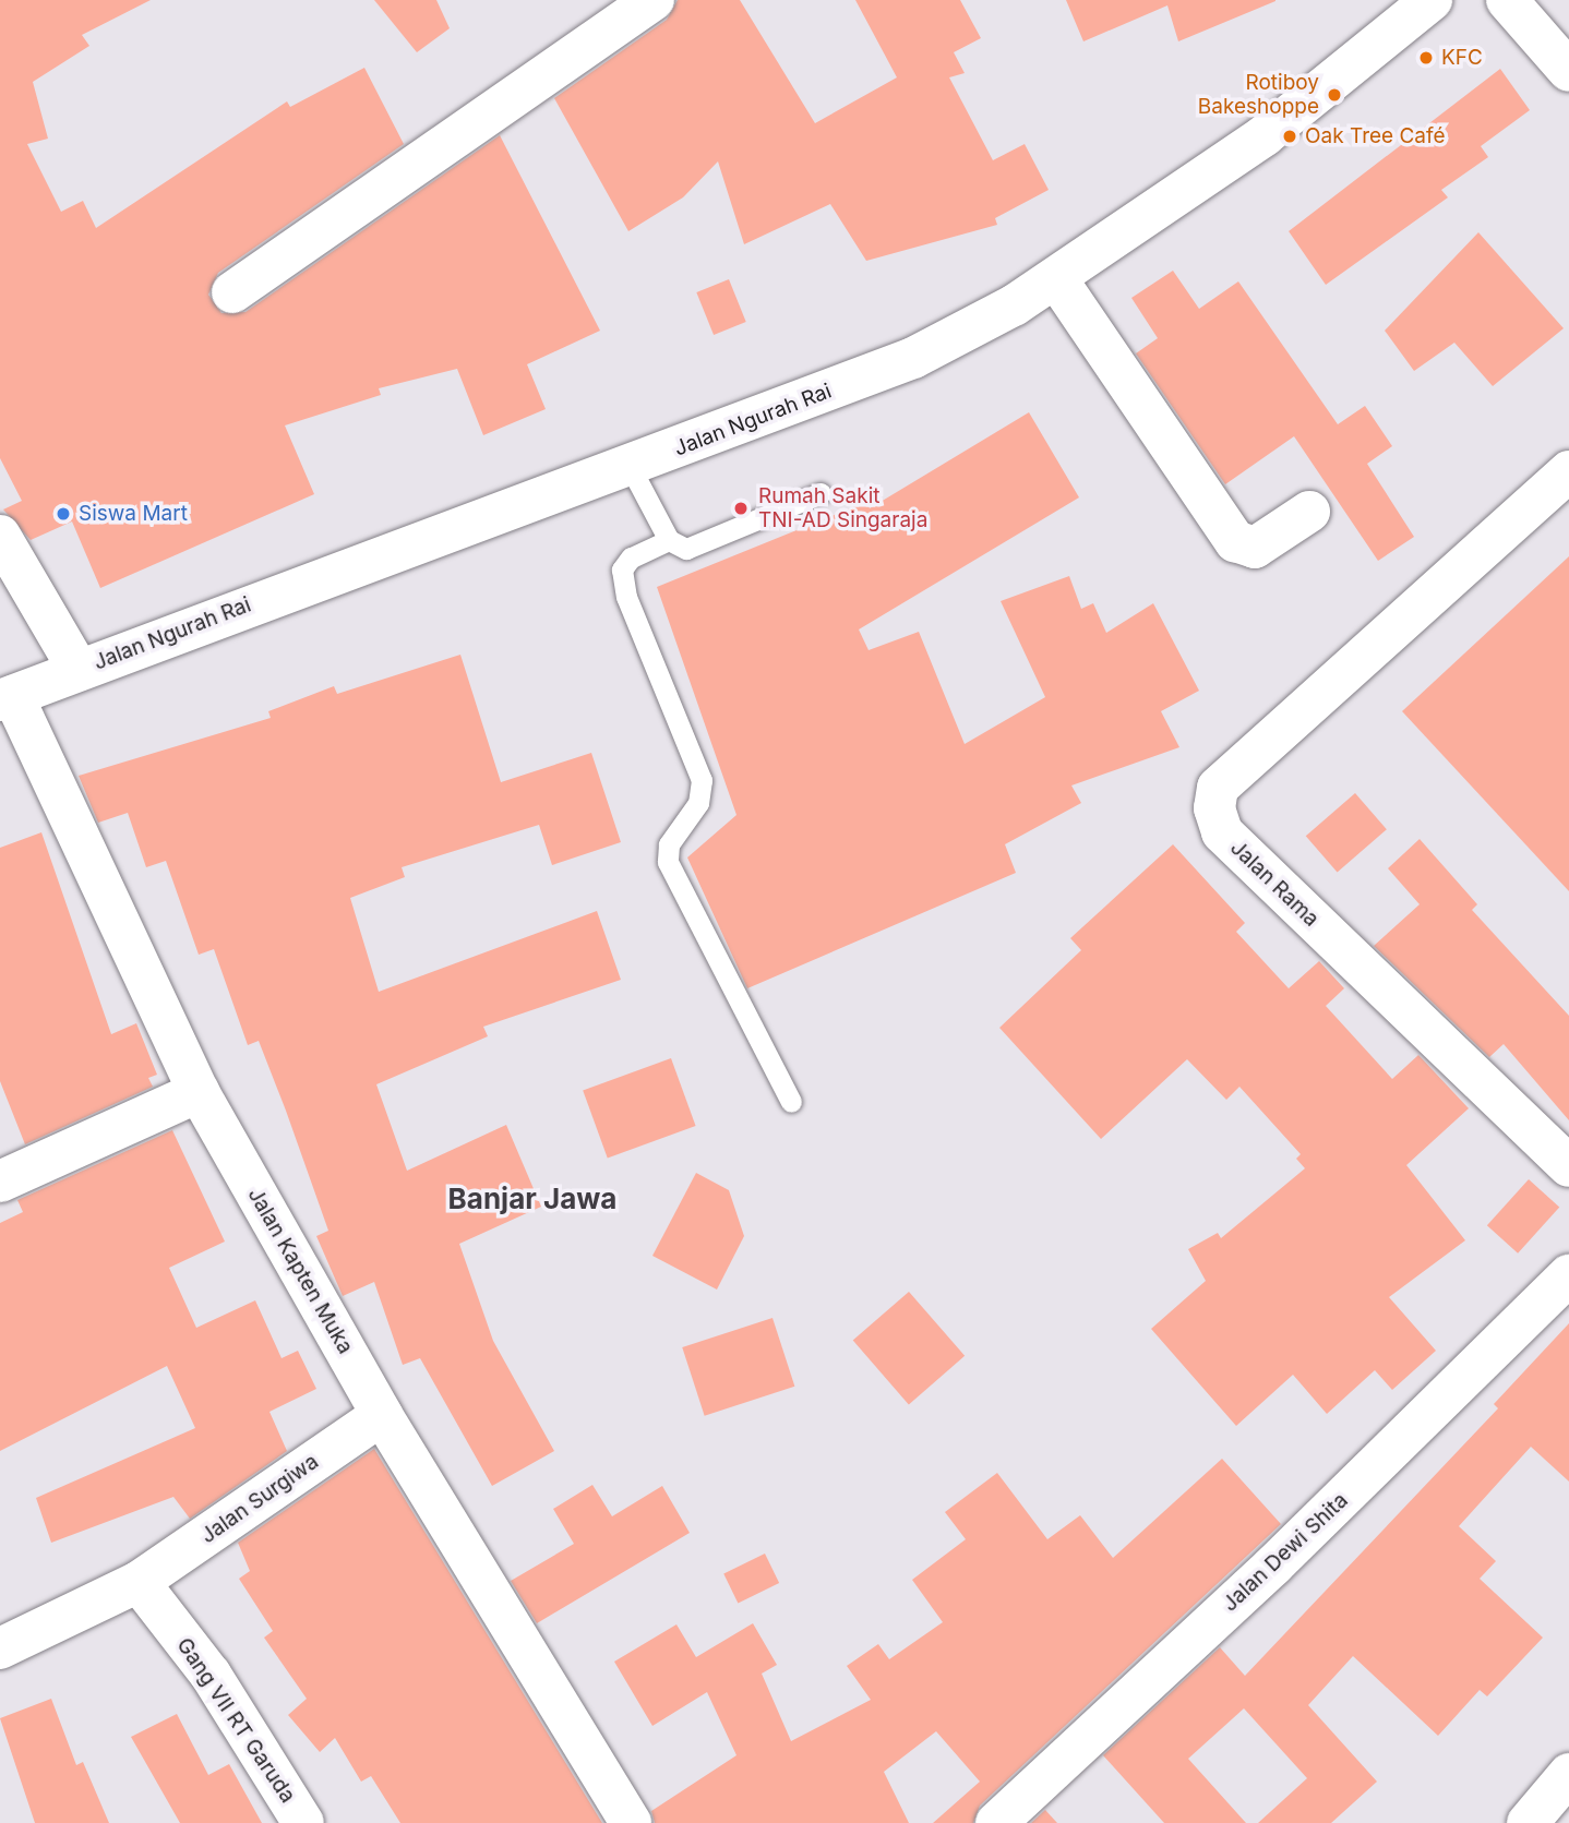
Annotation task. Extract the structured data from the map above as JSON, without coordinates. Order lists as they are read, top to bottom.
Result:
{
  "streets": {
    "main road": [
      "Jalan Ngurah Rai",
      "Jalan Rama",
      "Jalan Kapten Muka",
      "Jalan Surgiwa",
      "Jalan Dewi Shita",
      "Gang VII RT Garuda"
    ]
  },
  "crossings": [
    ["Jalan Ngurah Rai", "Jalan Kapten Muka"],
    ["Jalan Kapten Muka", "Jalan Surgiwa"],
    ["Jalan Surgiwa", "Gang VII RT Garuda"]
  ],
  "districts": ["Banjar Jawa"],
  "places": [
    "KFC",
    "Rotiboy Bakeshoppe",
    "Oak Tree Café",
    "Rumah Sakit TNI-AD Singaraja",
    "Siswa Mart"
  ]
}
